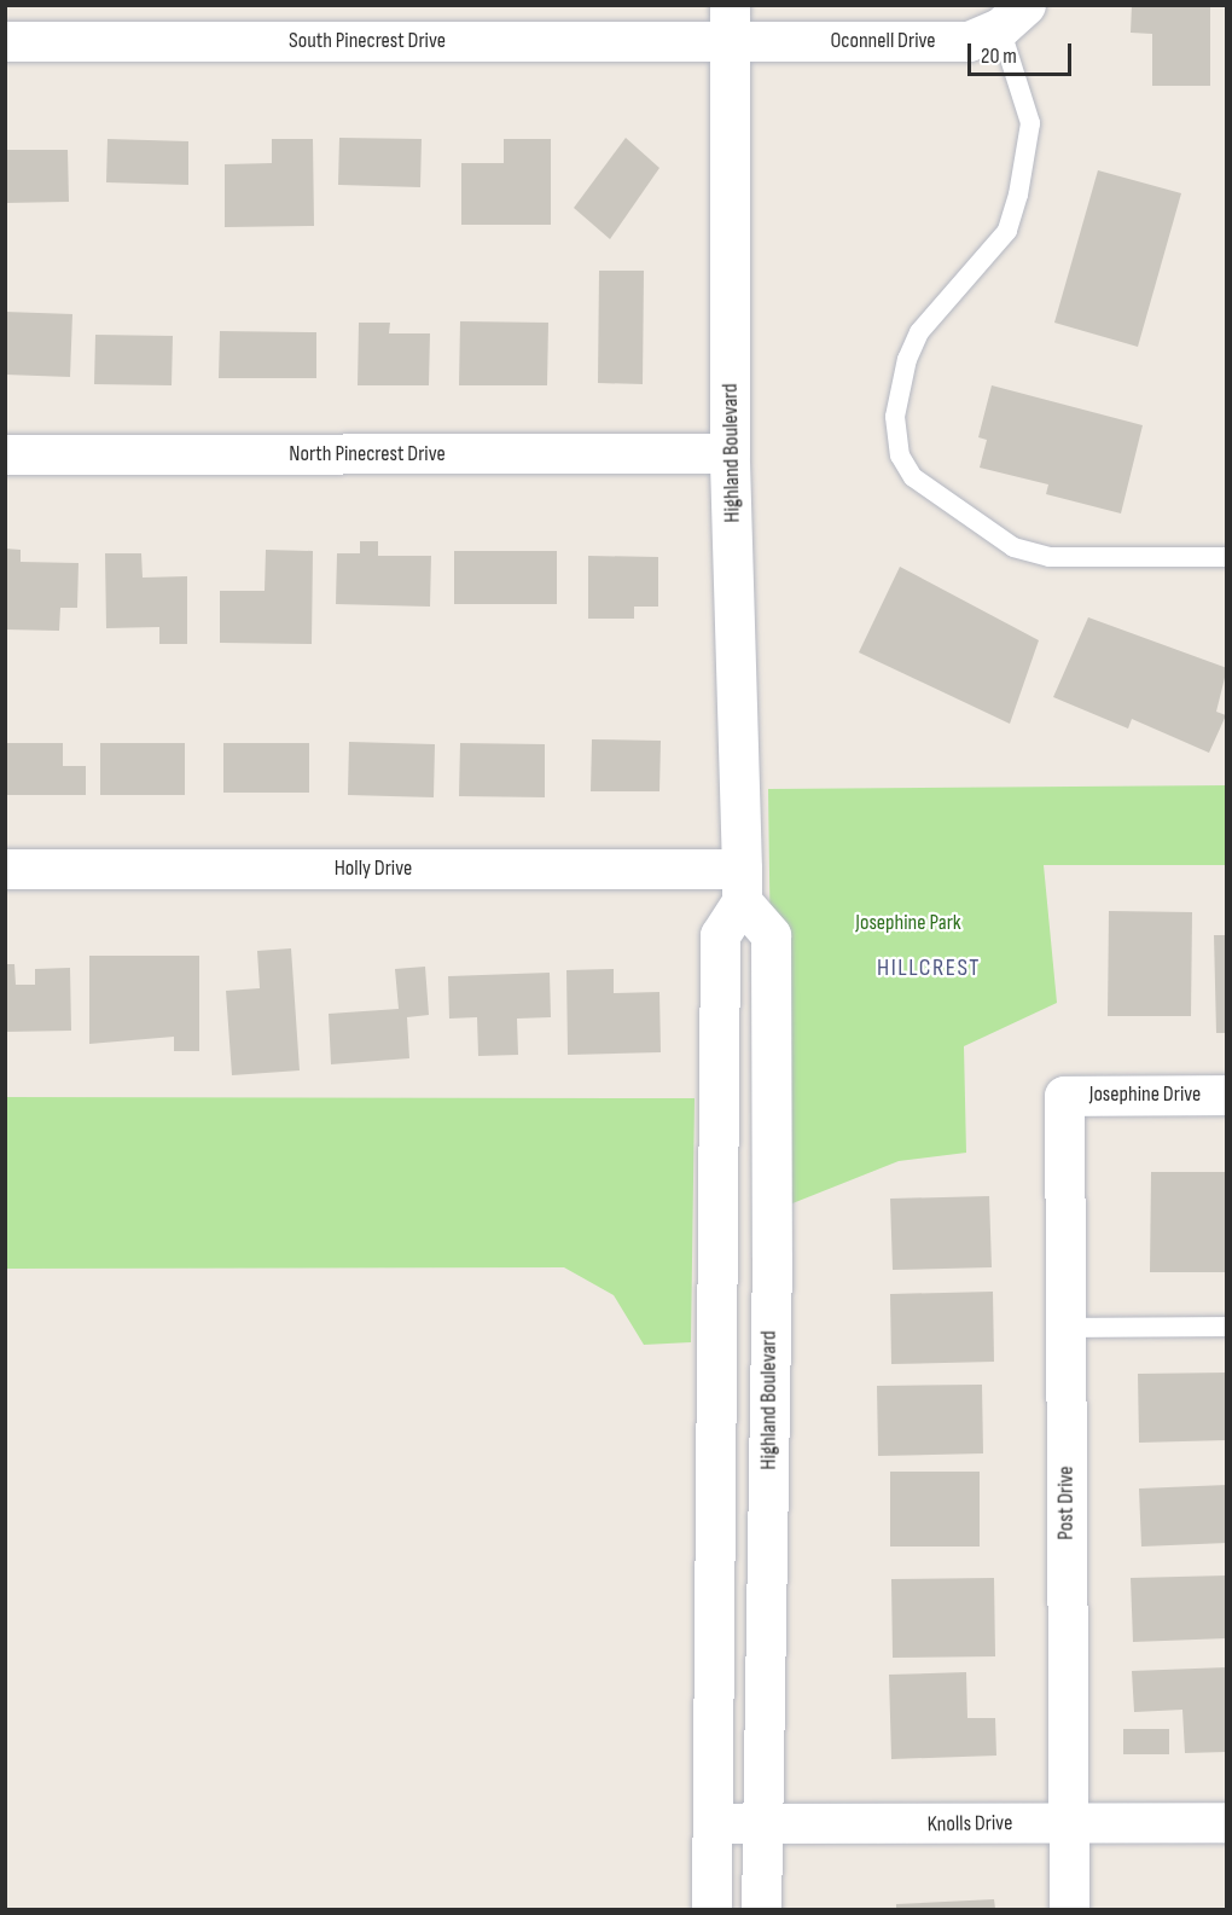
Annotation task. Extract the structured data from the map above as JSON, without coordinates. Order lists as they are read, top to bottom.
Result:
{
  "streets": {
    "street": [
      "South Pinecrest Drive",
      "Oconnell Drive",
      "Highland Boulevard",
      "North Pinecrest Drive",
      "Holly Drive",
      "Josephine Drive",
      "Post Drive",
      "Knolls Drive"
    ]
  },
  "crossings": [
    ["South Pinecrest Drive", "Oconnell Drive"],
    ["South Pinecrest Drive", "Highland Boulevard"],
    ["Oconnell Drive", "Highland Boulevard"],
    ["Highland Boulevard", "North Pinecrest Drive"],
    ["Highland Boulevard", "Holly Drive"],
    ["Highland Boulevard", "Knolls Drive"],
    ["Josephine Drive", "Post Drive"],
    ["Post Drive", "Knolls Drive"]
  ],
  "districts": ["HILLCREST"],
  "parks": ["Josephine Park"],
  "scale_bar": "20 m"
}
